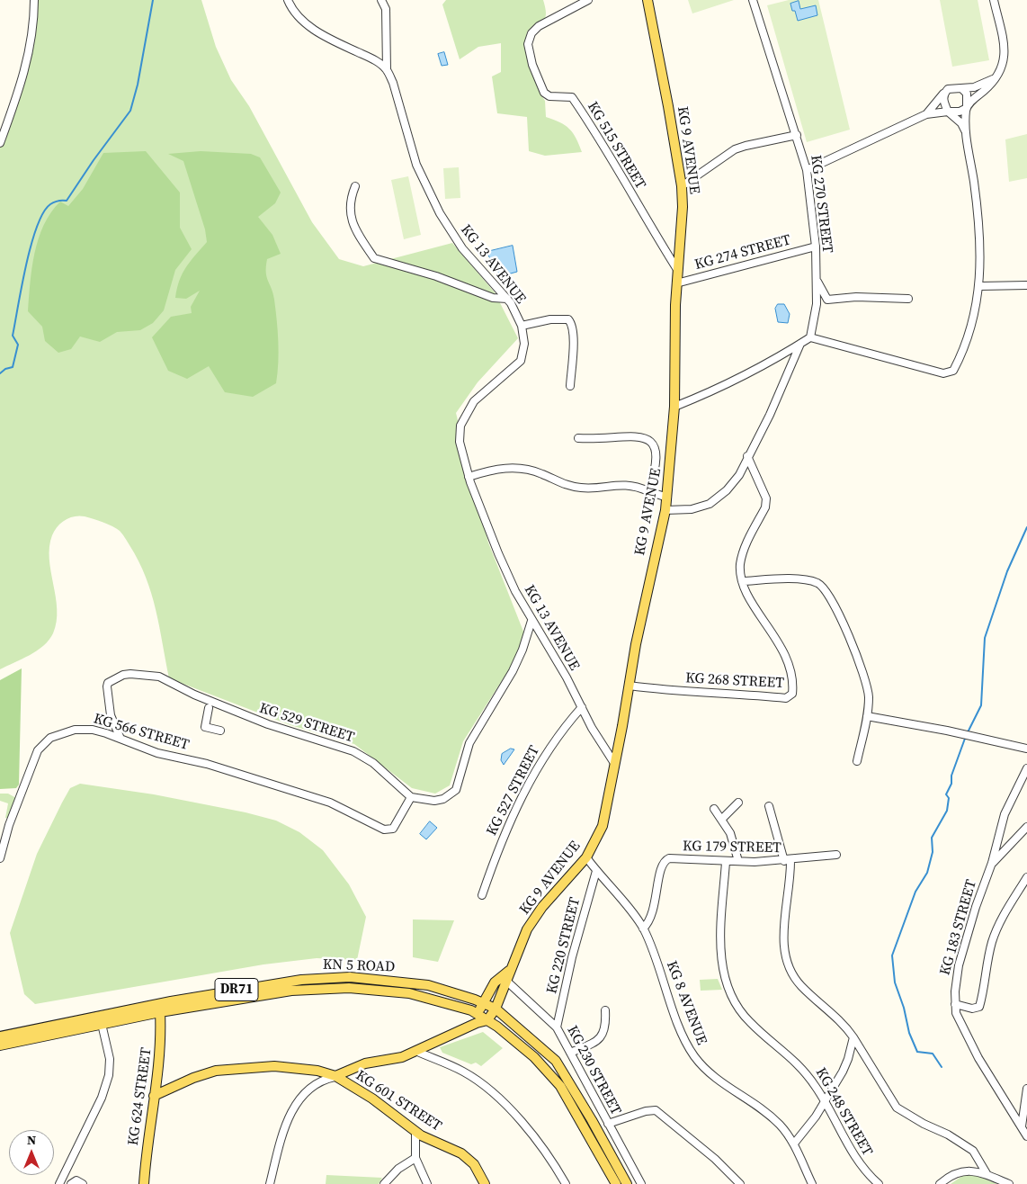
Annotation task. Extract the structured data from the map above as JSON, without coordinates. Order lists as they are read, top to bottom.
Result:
{
  "streets": {
    "main road": [
      "KG 9 AVENUE",
      "KN 5 ROAD",
      "DR71",
      "KG 624 STREET",
      "KG 601 STREET"
    ],
    "street": [
      "KG 515 STREET",
      "KG 270 STREET",
      "KG 274 STREET",
      "KG 13 AVENUE",
      "KG 268 STREET",
      "KG 529 STREET",
      "KG 566 STREET",
      "KG 527 STREET",
      "KG 179 STREET",
      "KG 183 STREET",
      "KG 220 STREET",
      "KG 8 AVENUE",
      "KG 230 STREET",
      "KG 248 STREET"
    ]
  },
  "crossings": [
    ["KG 515 STREET", "KG 9 AVENUE"],
    ["KG 9 AVENUE", "KG 274 STREET"],
    ["KG 9 AVENUE", "KG 13 AVENUE"],
    ["KG 9 AVENUE", "KG 268 STREET"],
    ["KG 9 AVENUE", "KN 5 ROAD"],
    ["KG 9 AVENUE", "KG 8 AVENUE"],
    ["KG 9 AVENUE", "KG 230 STREET"],
    ["KG 270 STREET", "KG 274 STREET"],
    ["KG 13 AVENUE", "KG 527 STREET"],
    ["KG 529 STREET", "KG 566 STREET"],
    ["KG 179 STREET", "KG 8 AVENUE"],
    ["KG 179 STREET", "KG 248 STREET"],
    ["KG 220 STREET", "KG 8 AVENUE"],
    ["KG 220 STREET", "KG 230 STREET"],
    ["KN 5 ROAD", "KG 624 STREET"],
    ["KG 624 STREET", "KG 601 STREET"]
  ],
  "north": "top"
}
